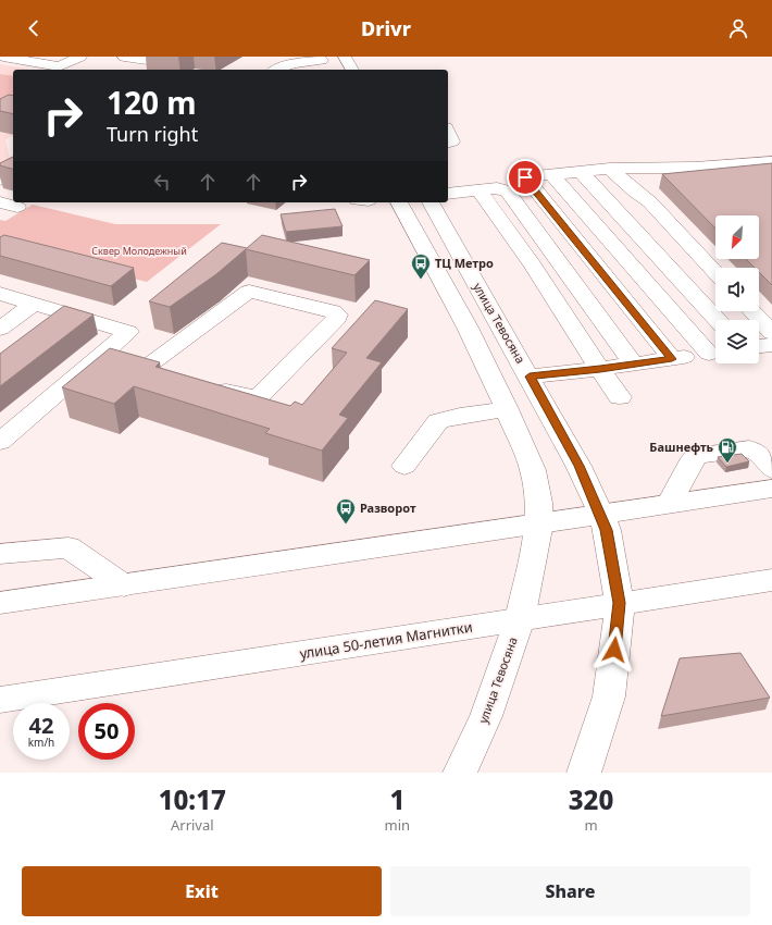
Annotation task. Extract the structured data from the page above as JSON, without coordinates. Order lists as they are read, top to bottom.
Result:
{
  "streets": {
    "main road": ["улица Тевосяна", "улица 50-летия Магнитки"]
  },
  "crossings": [
    ["улица Тевосяна", "улица 50-летия Магнитки"]
  ],
  "parks": ["Сквер Молодежный"],
  "places": {
    "bus stop": ["ТЦ Метро", "Разворот"],
    "fuel station": ["Башнефть"]
  },
  "north": "bottom left",
  "page": {
    "header": "Drivr",
    "turn": ["120 m", "Turn right"],
    "speed": "42 km/h",
    "limit": "50",
    "eta": [
      "10:17",
      "Arrival",
      "1",
      "min",
      "320",
      "m"
    ],
    "buttons": ["Exit", "Share"]
  }
}
